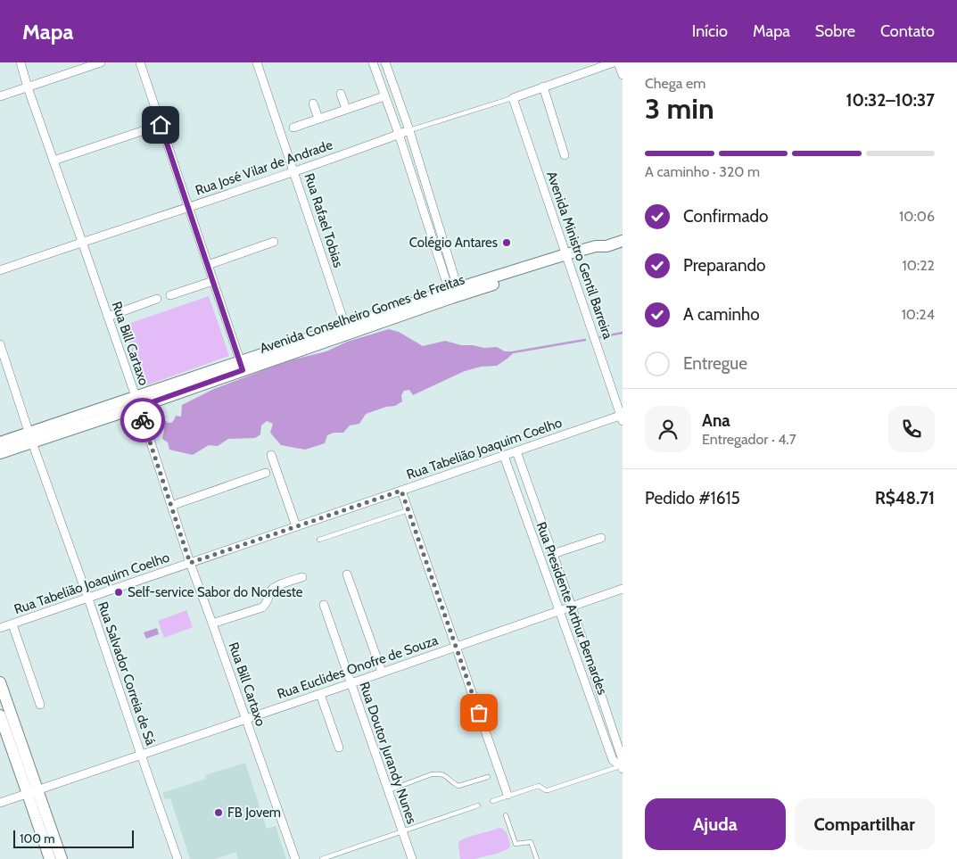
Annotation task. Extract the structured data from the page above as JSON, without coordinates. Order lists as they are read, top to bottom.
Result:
{
  "streets": {
    "street": [
      "Rua José Vilar de Andrade",
      "Rua Rafael Tobias",
      "Avenida Ministro Gentil Barreira",
      "Avenida Conselheiro Gomes de Freitas",
      "Rua Bill Cartaxo",
      "Rua Tabelião Joaquim Coelho",
      "Rua Presidente Arthur Bernardes",
      "Rua Euclides Onofre de Souza",
      "Rua Salvador Correia de Sá",
      "Rua Doutor Jurandy Nunes"
    ]
  },
  "crossings": [
    ["Rua José Vilar de Andrade", "Rua Rafael Tobias"],
    ["Rua José Vilar de Andrade", "Rua Bill Cartaxo"],
    ["Rua Rafael Tobias", "Avenida Conselheiro Gomes de Freitas"],
    ["Avenida Ministro Gentil Barreira", "Avenida Conselheiro Gomes de Freitas"],
    ["Avenida Ministro Gentil Barreira", "Rua Tabelião Joaquim Coelho"],
    ["Avenida Conselheiro Gomes de Freitas", "Rua Bill Cartaxo"],
    ["Avenida Conselheiro Gomes de Freitas", "Rua Salvador Correia de Sá"],
    ["Rua Bill Cartaxo", "Rua Tabelião Joaquim Coelho"],
    ["Rua Bill Cartaxo", "Rua Euclides Onofre de Souza"],
    ["Rua Tabelião Joaquim Coelho", "Rua Presidente Arthur Bernardes"],
    ["Rua Tabelião Joaquim Coelho", "Rua Salvador Correia de Sá"],
    ["Rua Presidente Arthur Bernardes", "Rua Euclides Onofre de Souza"],
    ["Rua Euclides Onofre de Souza", "Rua Salvador Correia de Sá"],
    ["Rua Euclides Onofre de Souza", "Rua Doutor Jurandy Nunes"]
  ],
  "places": ["Colégio Antares", "Self-service Sabor do Nordeste", "FB Jovem"],
  "scale_bar": "100 m",
  "page": {
    "header": "Mapa",
    "nav": [
      "Início",
      "Mapa",
      "Sobre",
      "Contato"
    ],
    "heading": ["3 min", "Chega em", "10:32–10:37"],
    "panel": [
      "Ana",
      "Entregador · 4.7",
      "Pedido #1615",
      "R$48.71"
    ],
    "bar": "A caminho · 320 m",
    "list": [
      ["Confirmado", "10:06"],
      ["Preparando", "10:22"],
      ["A caminho", "10:24"],
      "Entregue"
    ],
    "buttons": ["Ajuda", "Compartilhar"],
    "scale": "100 m"
  }
}
